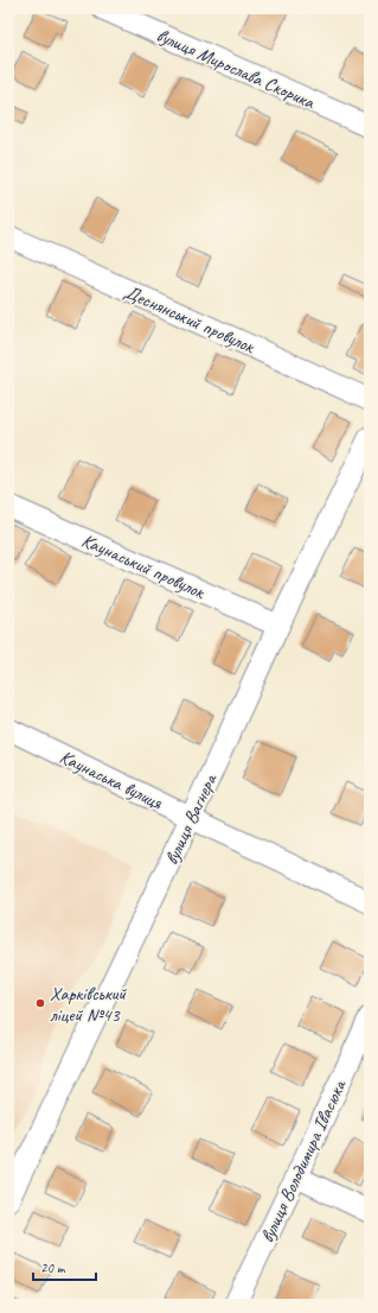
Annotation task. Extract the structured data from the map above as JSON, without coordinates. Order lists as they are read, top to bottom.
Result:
{
  "streets": {
    "street": [
      "вулиця Мирослава Скорика",
      "Деснянський провулок",
      "Каунаський провулок",
      "Каунаська вулиця",
      "вулиця Вагнера",
      "вулиця Володимира Івасюка"
    ]
  },
  "crossings": [
    ["Каунаський провулок", "вулиця Вагнера"],
    ["Каунаська вулиця", "вулиця Вагнера"]
  ],
  "places": ["Харківський ліцей №43"],
  "scale_bar": "20 m"
}
